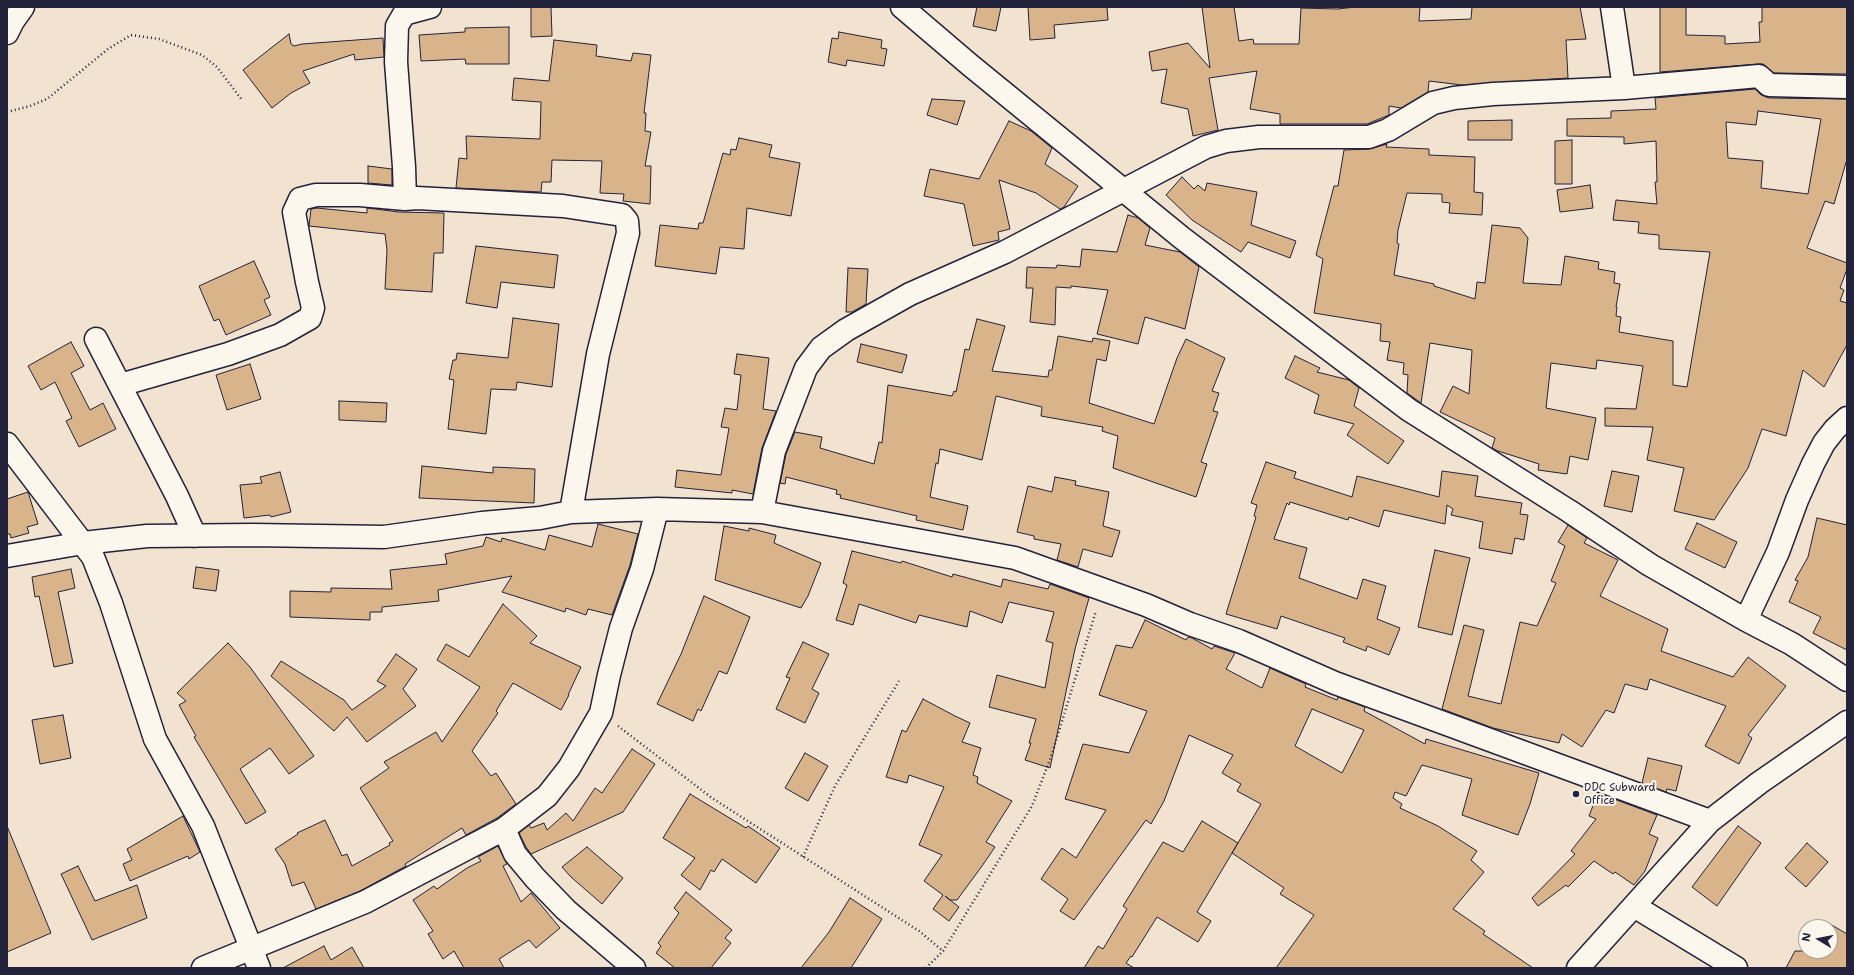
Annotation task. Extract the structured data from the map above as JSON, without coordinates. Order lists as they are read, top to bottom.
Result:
{
  "places": ["DDC Subward Office"],
  "north": "left"
}
